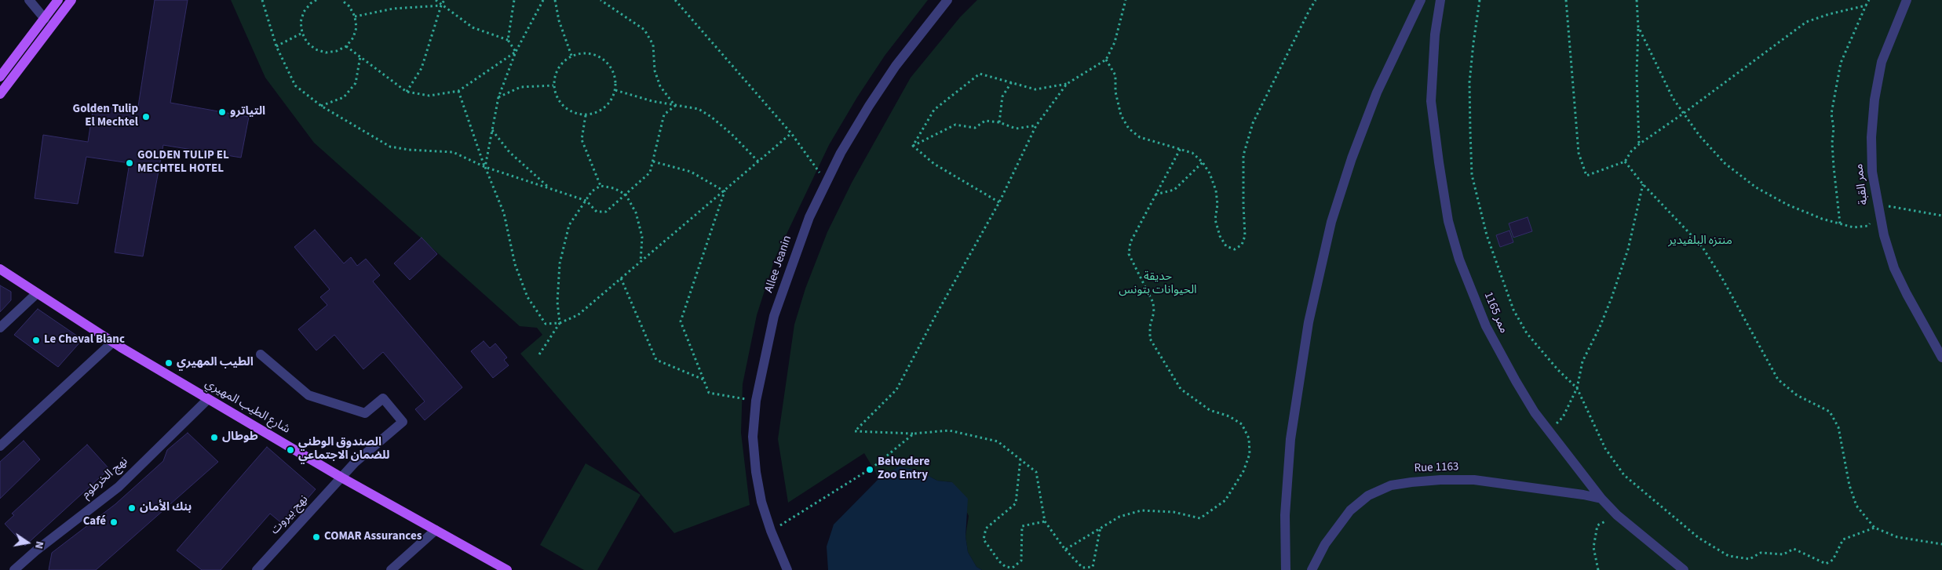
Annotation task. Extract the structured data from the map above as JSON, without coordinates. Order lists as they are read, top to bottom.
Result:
{
  "streets": {
    "main road": ["شارع الطيب المهيري"],
    "street": [
      "ممر القبة",
      "Allee Jeanin",
      "ممر 1165",
      "Rue 1163",
      "نهج الخرطوم",
      "نهج بيروت"
    ]
  },
  "crossings": [
    ["ممر 1165", "Rue 1163"],
    ["شارع الطيب المهيري", "نهج الخرطوم"],
    ["شارع الطيب المهيري", "نهج بيروت"]
  ],
  "parks": ["منتزه البلفيدير", "حديقة الحيوانات بتونس"],
  "places": [
    "التياترو",
    "Golden Tulip El Mechtel",
    "GOLDEN TULIP EL MECHTEL HOTEL",
    "Le Cheval Blanc",
    "الطيب المهيري",
    "طوطال",
    "الصندوق الوطني للضمان الاجتماعي",
    "Belvedere Zoo Entry",
    "بنك الأمان",
    "Café",
    "COMAR Assurances"
  ],
  "north": "right"
}
